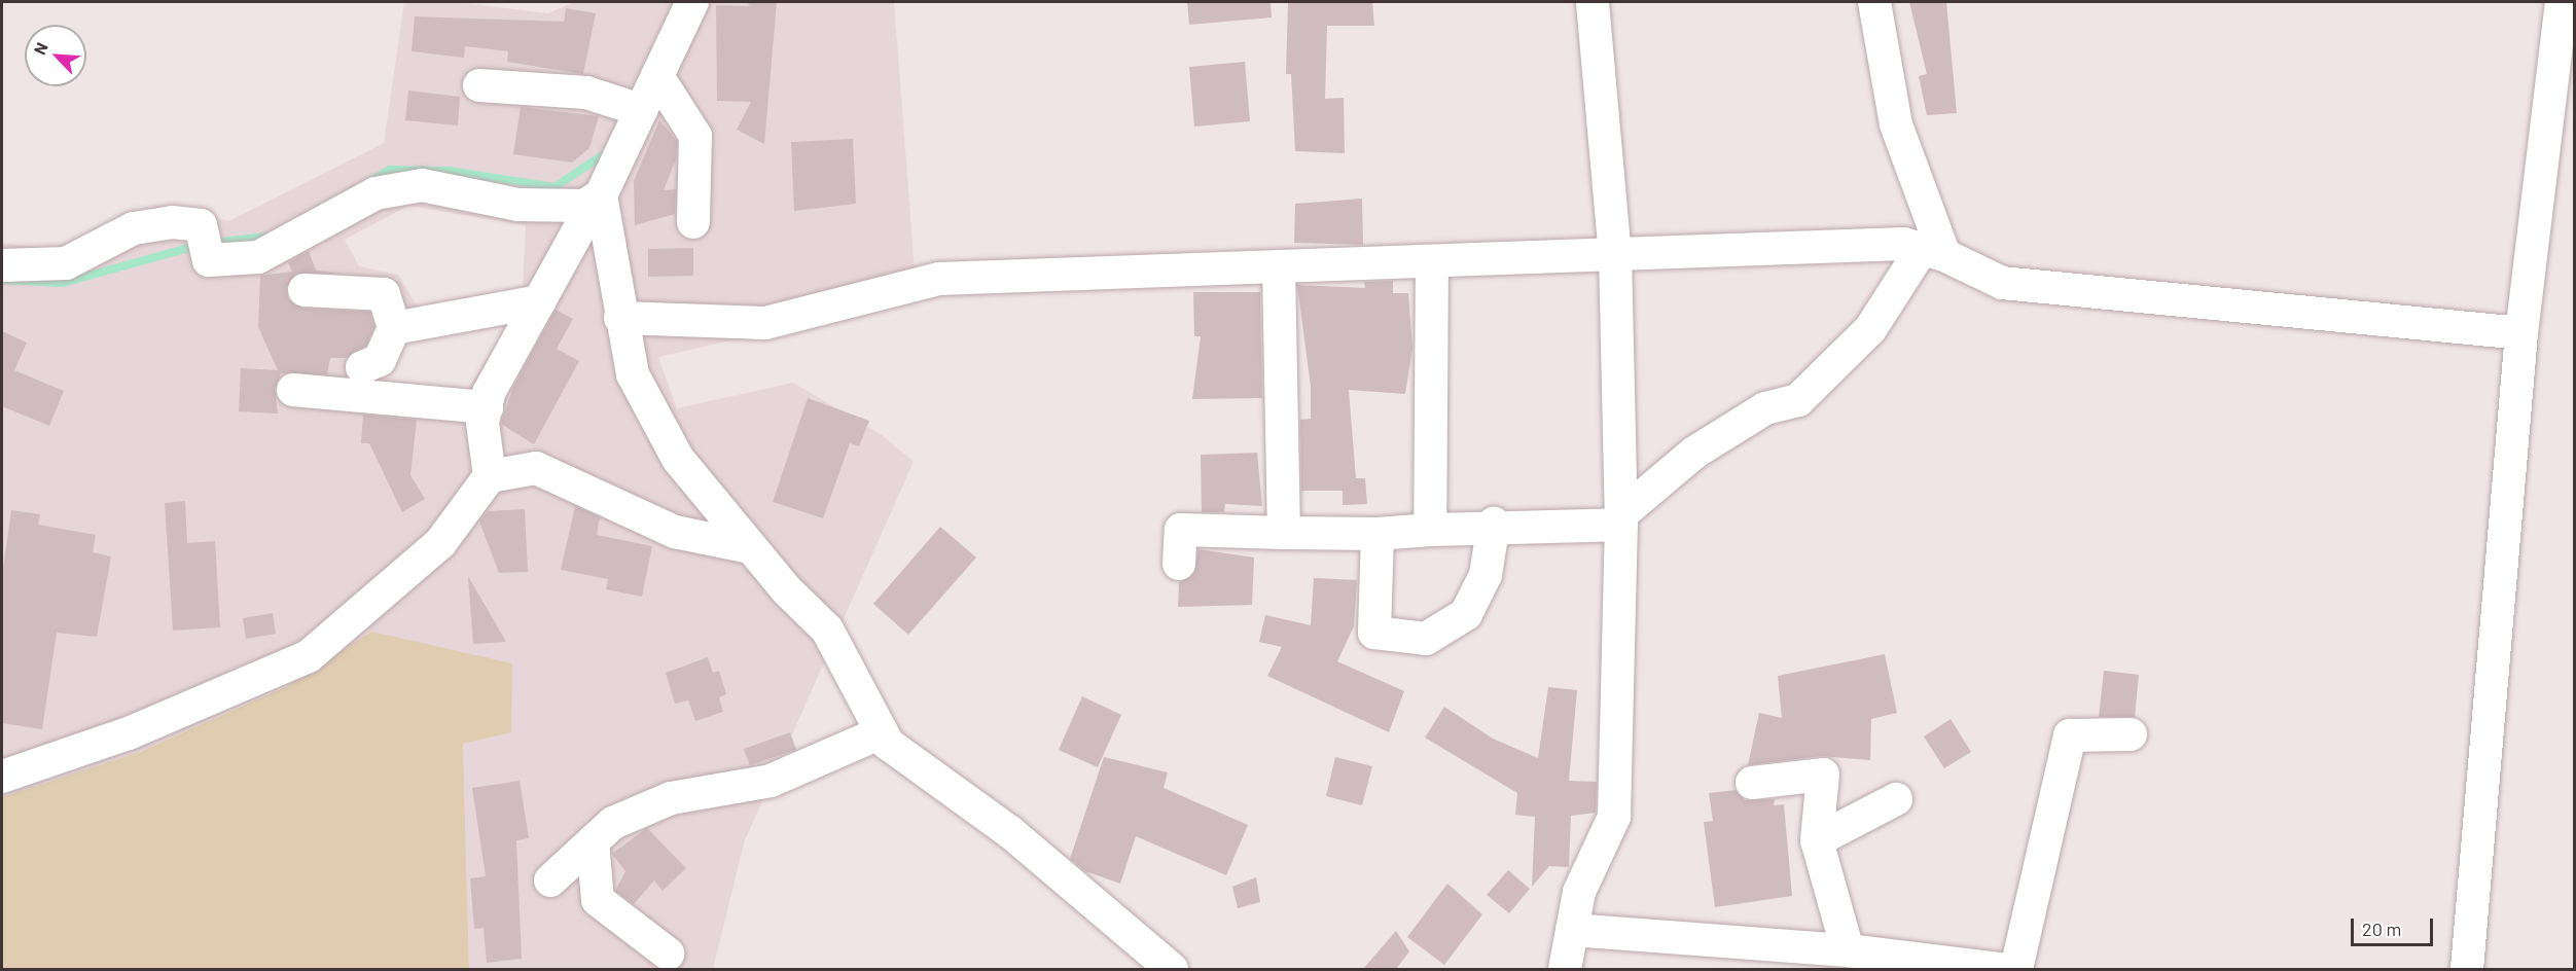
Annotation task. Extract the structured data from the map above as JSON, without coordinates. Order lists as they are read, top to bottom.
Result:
{
  "scale_bar": "20 m",
  "north": "top left"
}
